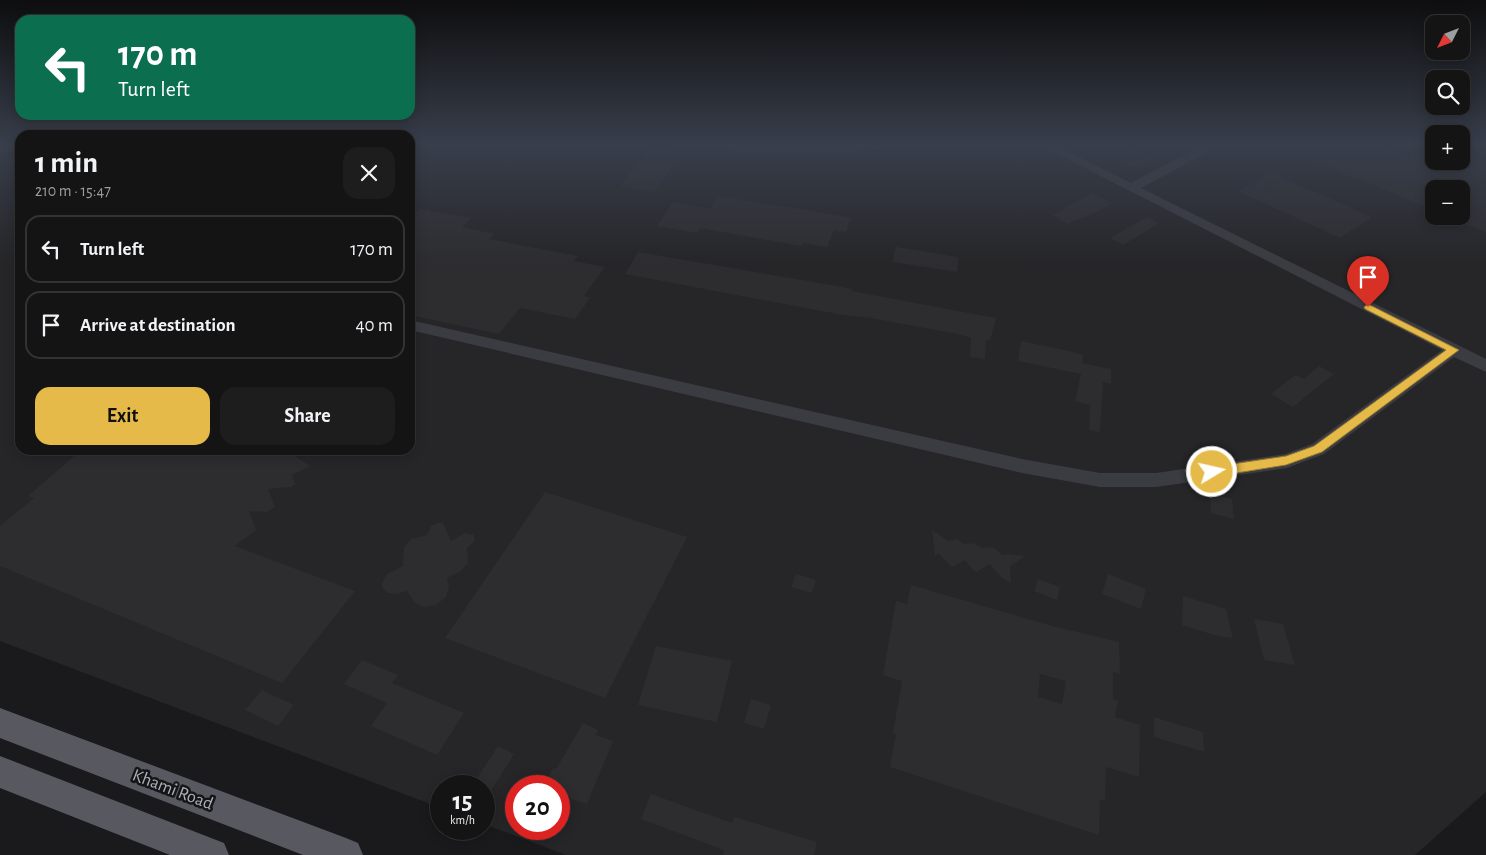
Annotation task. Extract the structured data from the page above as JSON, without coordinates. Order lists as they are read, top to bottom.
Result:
{
  "streets": {
    "main road": ["Khami Road"]
  },
  "north": "bottom left",
  "page": {
    "map_buttons": ["+", "−"],
    "turn": ["170 m", "Turn left"],
    "heading": ["1 min", "210 m · 15:47"],
    "list": [
      {
        "name": "Turn left",
        "value": "170 m"
      },
      {
        "name": "Arrive at destination",
        "value": "40 m"
      }
    ],
    "buttons": ["Exit", "Share"],
    "speed": "15 km/h",
    "limit": "20"
  }
}
